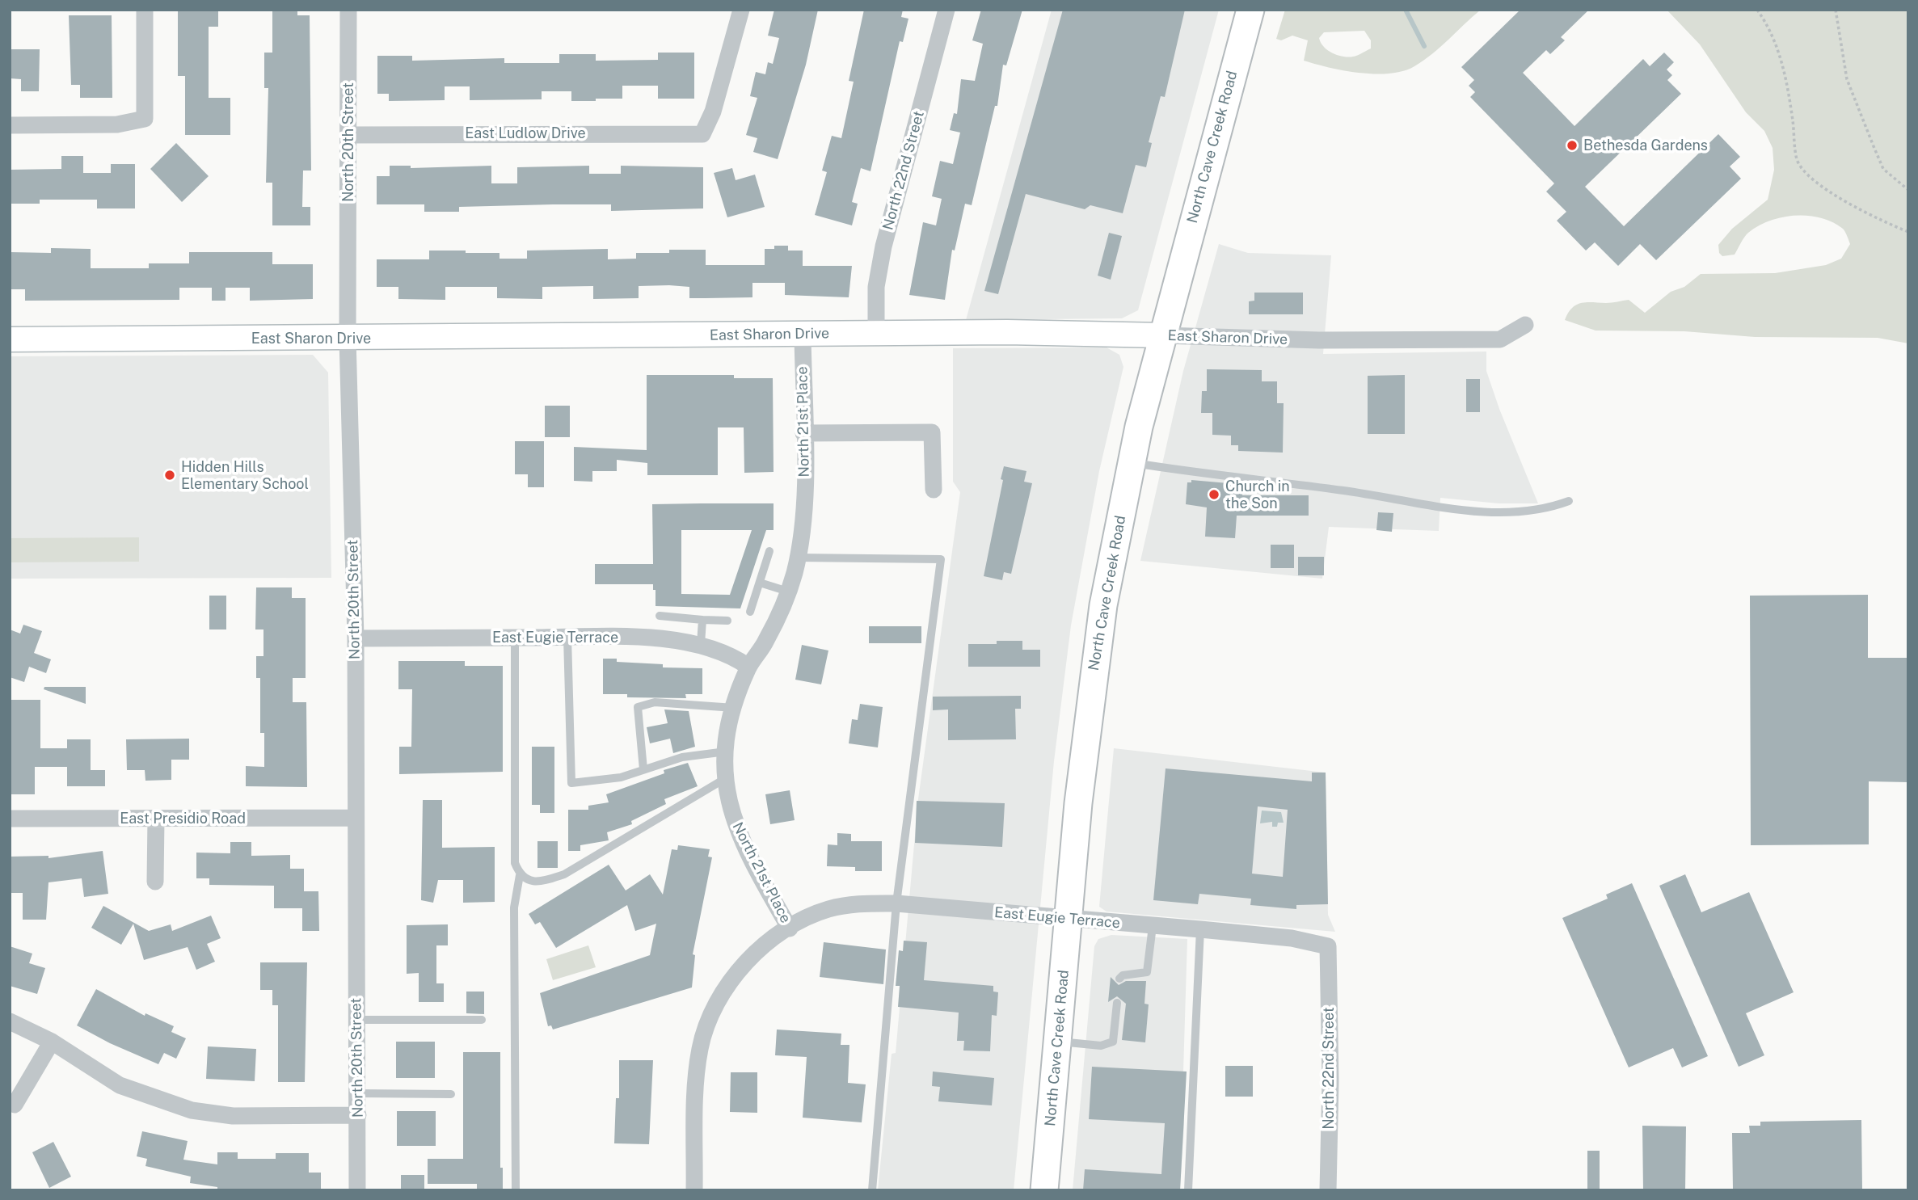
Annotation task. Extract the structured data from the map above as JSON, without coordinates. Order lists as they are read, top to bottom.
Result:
{
  "streets": {
    "main road": ["North Cave Creek Road"],
    "street": [
      "East Ludlow Drive",
      "North 20th Street",
      "North 22nd Street",
      "East Sharon Drive",
      "North 21st Place",
      "East Eugie Terrace",
      "East Presidio Road"
    ]
  },
  "crossings": [
    ["East Ludlow Drive", "North 20th Street"],
    ["North 20th Street", "East Sharon Drive"],
    ["North 20th Street", "East Eugie Terrace"],
    ["North 20th Street", "East Presidio Road"],
    ["North Cave Creek Road", "East Sharon Drive"],
    ["North Cave Creek Road", "East Eugie Terrace"],
    ["North 22nd Street", "East Sharon Drive"],
    ["North 22nd Street", "East Eugie Terrace"],
    ["East Sharon Drive", "North 21st Place"],
    ["North 21st Place", "East Eugie Terrace"]
  ],
  "places": ["Bethesda Gardens", "Hidden Hills Elementary School", "Church in the Son"]
}
